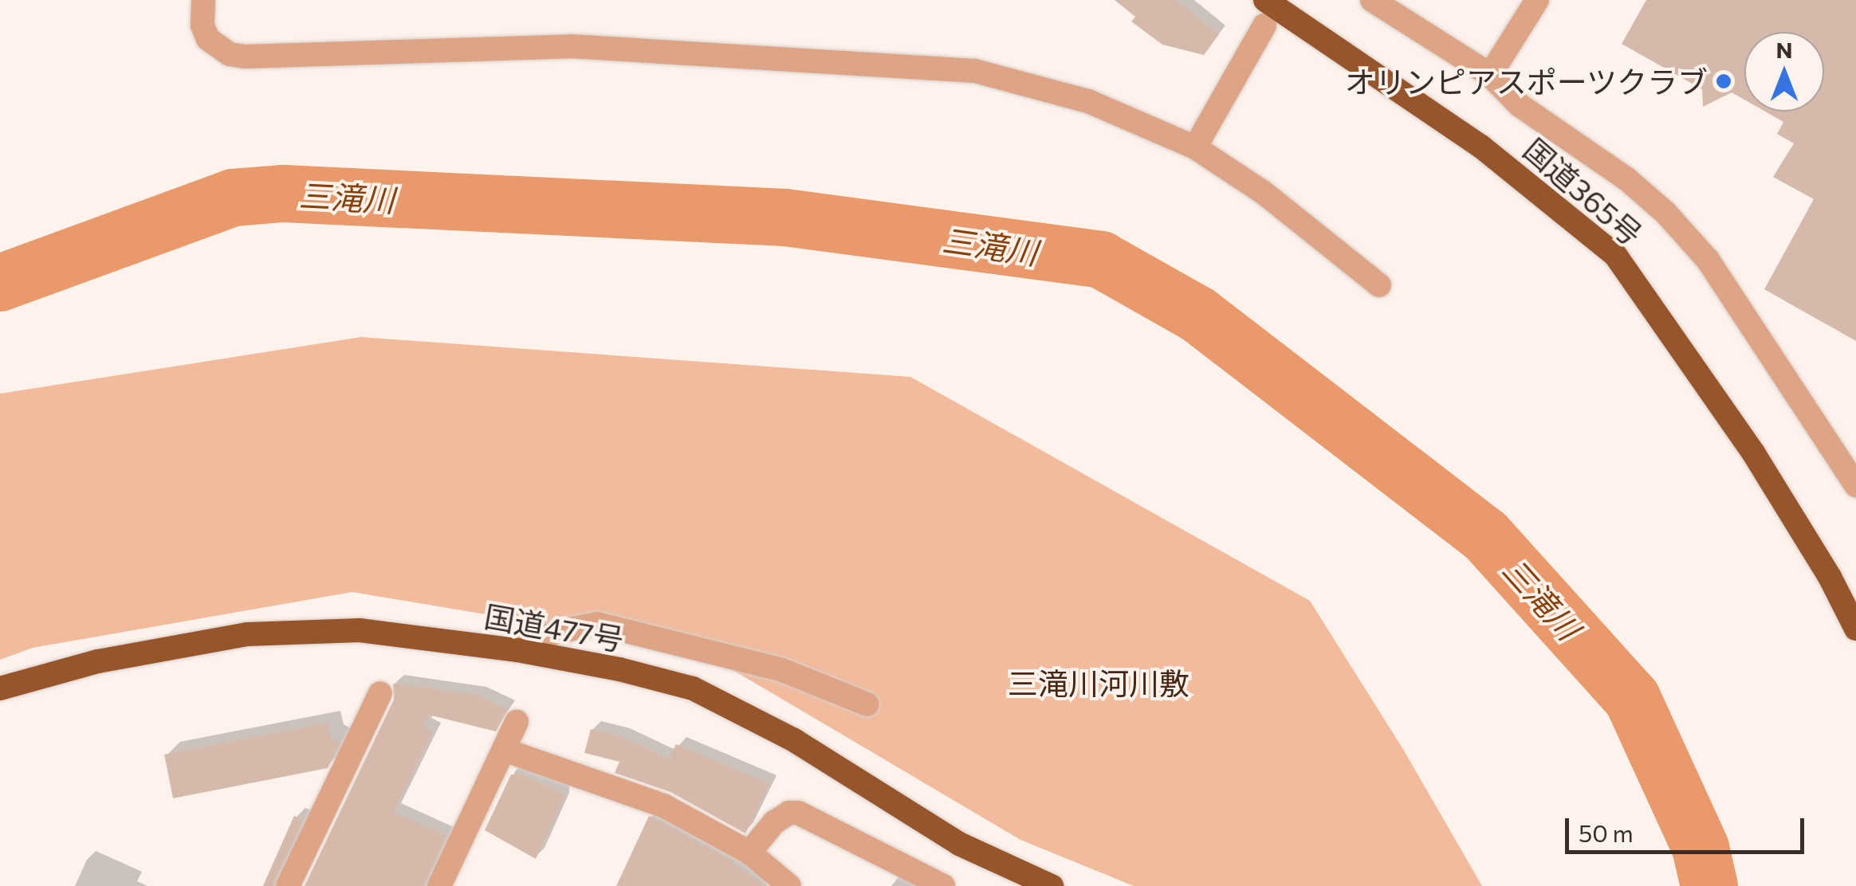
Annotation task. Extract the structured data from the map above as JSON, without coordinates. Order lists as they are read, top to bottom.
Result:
{
  "streets": {
    "highway": ["国道365号", "国道477号"]
  },
  "water": ["三滝川"],
  "parks": ["三滝川河川敷"],
  "places": ["オリンピアスポーツクラブ"],
  "scale_bar": "50 m",
  "north": "top"
}
